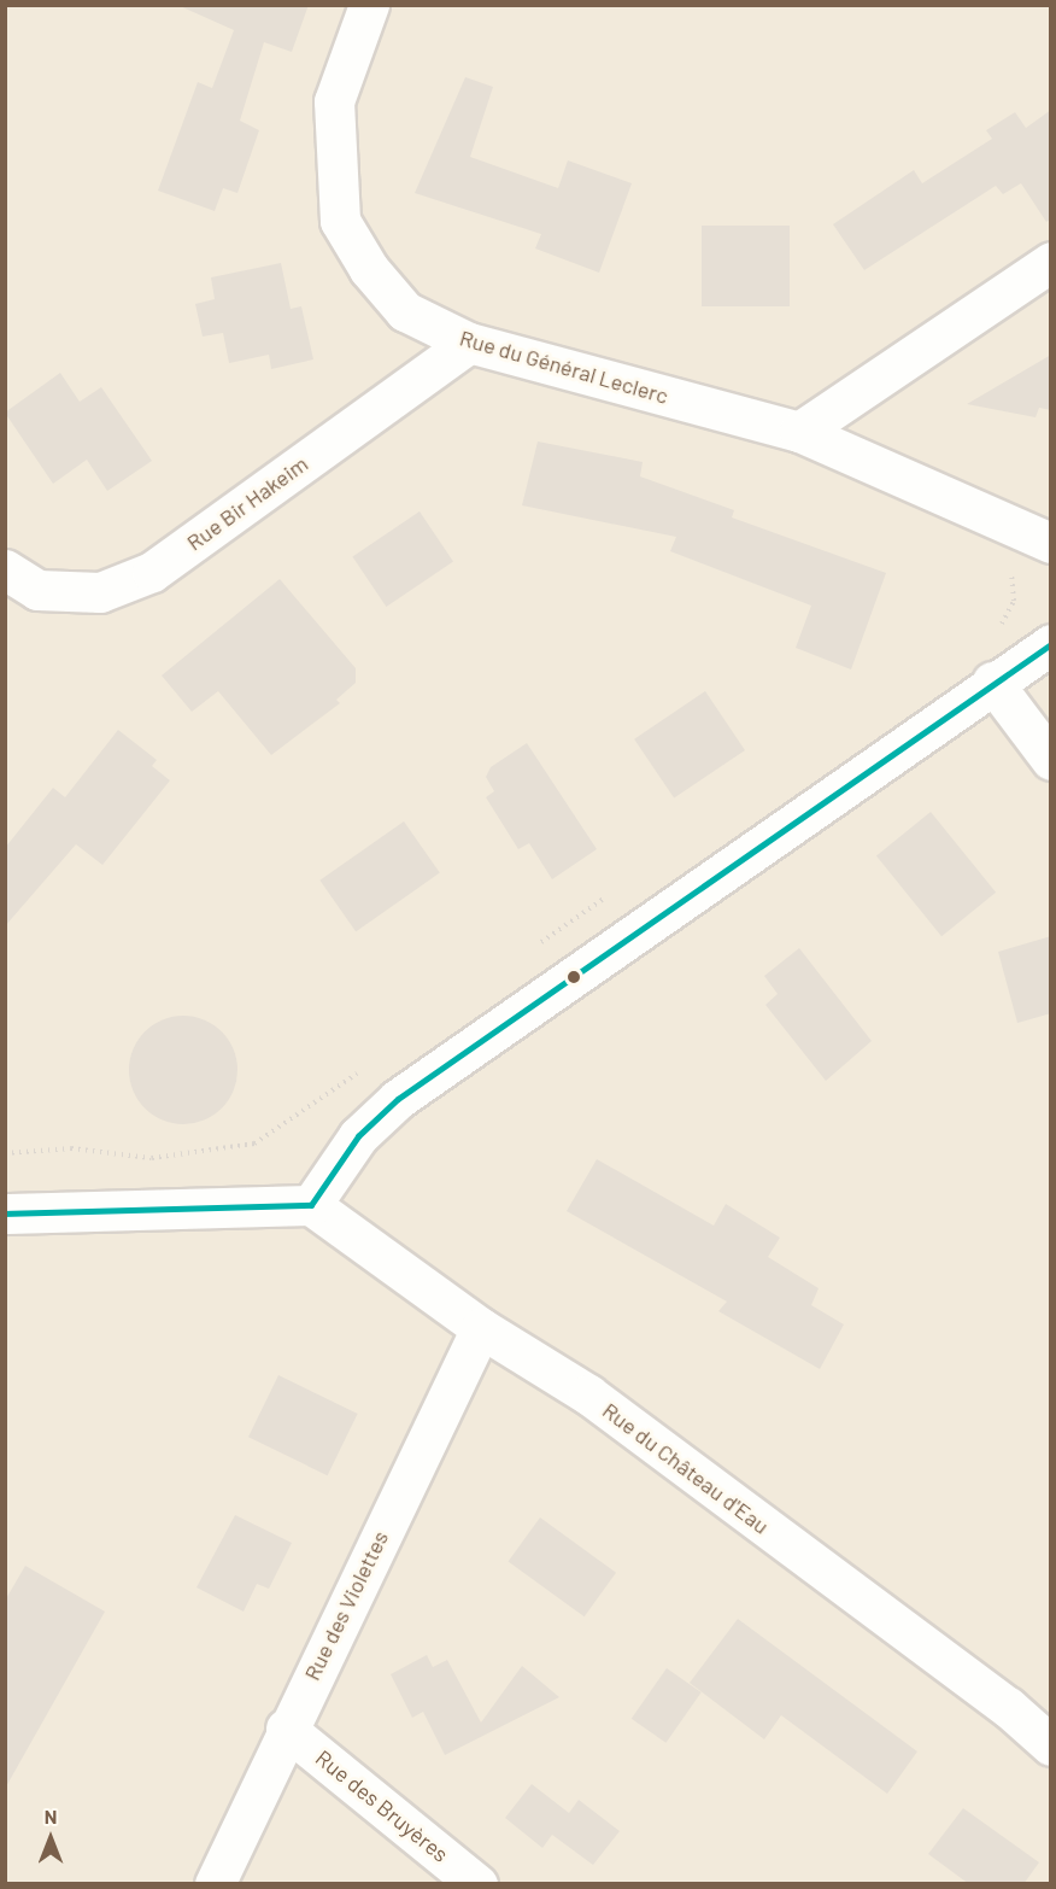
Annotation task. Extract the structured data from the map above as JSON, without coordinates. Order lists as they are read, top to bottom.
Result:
{
  "streets": {
    "street": [
      "Rue du Général Leclerc",
      "Rue Bir Hakeim",
      "Rue du Château d'Eau",
      "Rue des Violettes",
      "Rue des Bruyères"
    ]
  },
  "crossings": [
    ["Rue du Général Leclerc", "Rue Bir Hakeim"],
    ["Rue du Château d'Eau", "Rue des Violettes"],
    ["Rue des Violettes", "Rue des Bruyères"]
  ],
  "north": "top"
}
